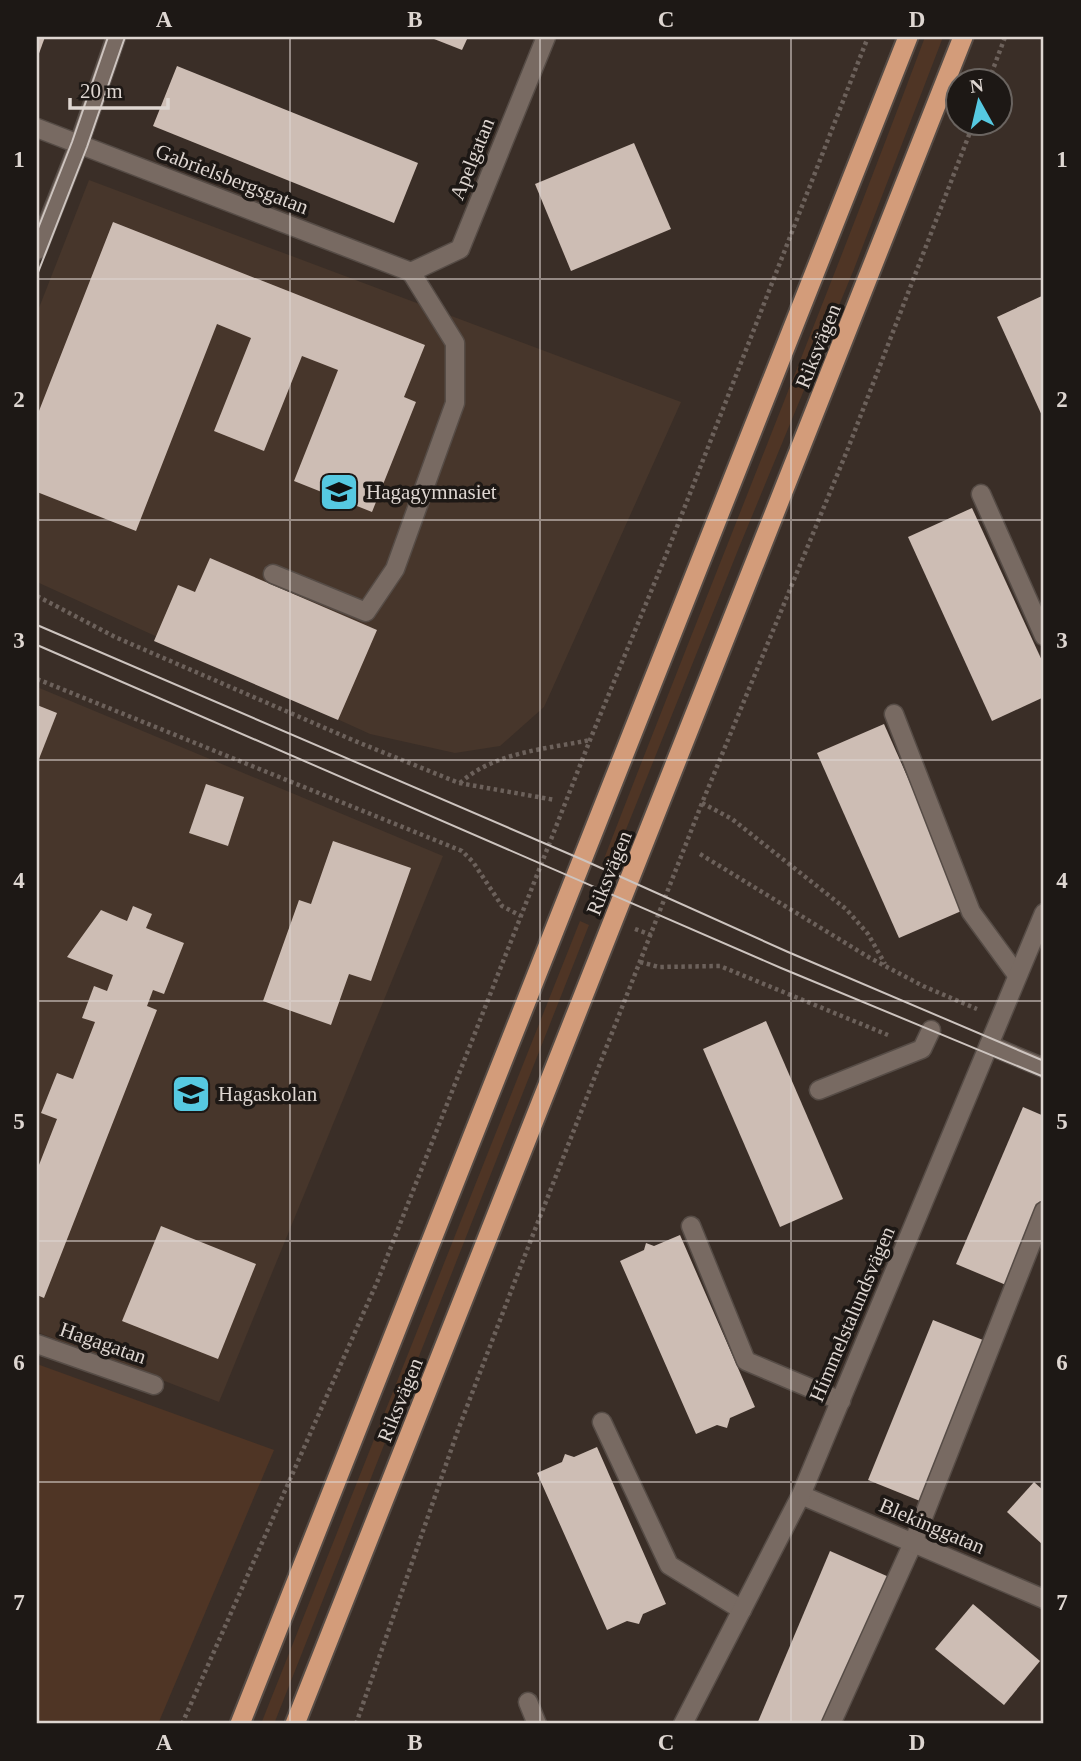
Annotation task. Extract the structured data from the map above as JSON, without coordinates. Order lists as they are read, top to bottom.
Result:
{
  "streets": {
    "highway": ["Riksvägen"],
    "street": [
      "Apelgatan",
      "Gabrielsbergsgatan",
      "Himmelstalundsvägen",
      "Hagagatan",
      "Blekinggatan"
    ]
  },
  "crossings": [
    ["Apelgatan", "Gabrielsbergsgatan"],
    ["Himmelstalundsvägen", "Blekinggatan"]
  ],
  "places": {
    "school or university": ["Hagagymnasiet", "Hagaskolan"]
  },
  "scale_bar": "20 m",
  "north": "top",
  "grid": {
    "columns": [
      "A",
      "B",
      "C",
      "D"
    ],
    "rows": [
      "1",
      "2",
      "3",
      "4",
      "5",
      "6",
      "7"
    ]
  }
}
